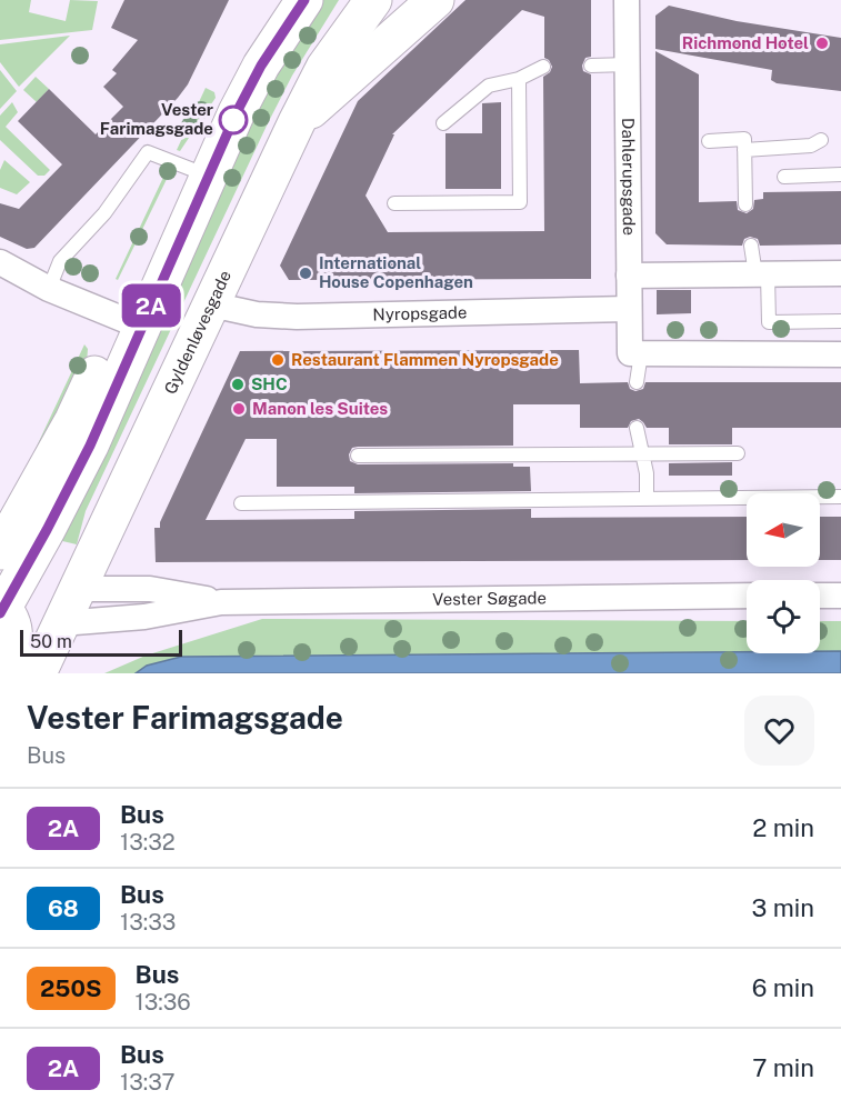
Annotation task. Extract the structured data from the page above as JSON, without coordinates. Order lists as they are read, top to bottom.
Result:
{
  "streets": {
    "street": [
      "Dahlerupsgade",
      "Nyropsgade",
      "Gyldenløvesgade",
      "Vester Søgade"
    ]
  },
  "crossings": [
    ["Dahlerupsgade", "Nyropsgade"],
    ["Nyropsgade", "Gyldenløvesgade"],
    ["Gyldenløvesgade", "Vester Søgade"]
  ],
  "places": [
    "Richmond Hotel",
    "Vester Farimagsgade",
    "International House Copenhagen",
    "Restaurant Flammen Nyropsgade",
    "SHC",
    "Manon les Suites"
  ],
  "lines": ["bus line 2A"],
  "scale_bar": "50 m",
  "north": "left",
  "page": {
    "on_map": "2A",
    "scale": "50 m",
    "heading": ["Vester Farimagsgade", "Bus"],
    "list": [
      {
        "mark": "2A",
        "name": "Bus",
        "note": "13:32",
        "value": "2 min"
      },
      {
        "mark": "68",
        "name": "Bus",
        "note": "13:33",
        "value": "3 min"
      },
      {
        "mark": "250S",
        "name": "Bus",
        "note": "13:36",
        "value": "6 min"
      },
      {
        "mark": "2A",
        "name": "Bus",
        "note": "13:37",
        "value": "7 min"
      }
    ]
  }
}
